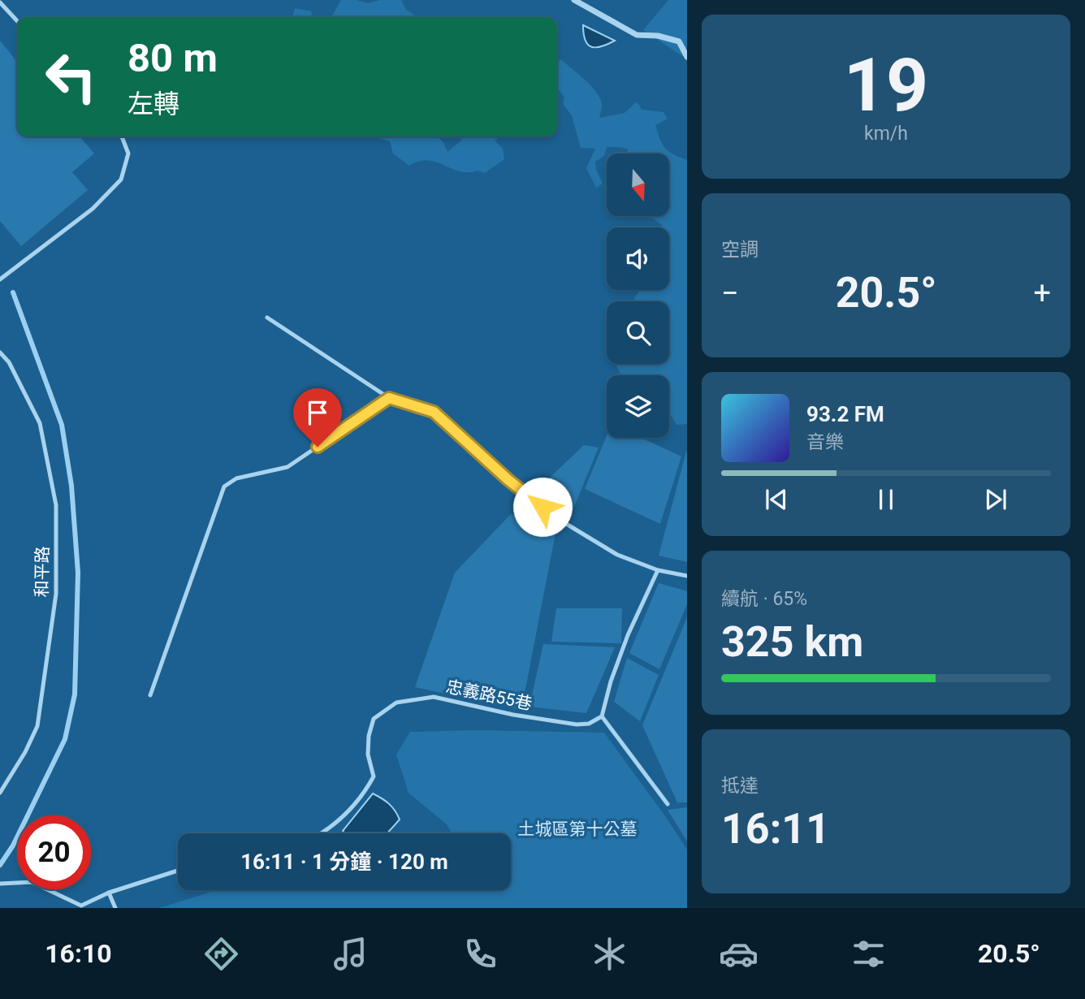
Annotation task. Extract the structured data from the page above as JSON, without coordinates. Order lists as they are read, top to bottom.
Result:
{
  "streets": {
    "lane": ["和平路", "忠義路55巷"]
  },
  "parks": ["土城區第十公墓"],
  "north": "bottom",
  "page": {
    "tile": [
      ["19", "km/h"],
      "空調",
      ["續航 · 65%", "325 km"],
      ["抵達", "16:11"]
    ],
    "turn": ["80 m", "左轉"],
    "heat": ["−", "20.5°", "+"],
    "song": ["93.2 FM", "音樂"],
    "limit": "20",
    "trip": "16:11 · 1 分鐘 · 120 m",
    "tabs": ["16:10", "20.5°"]
  }
}
